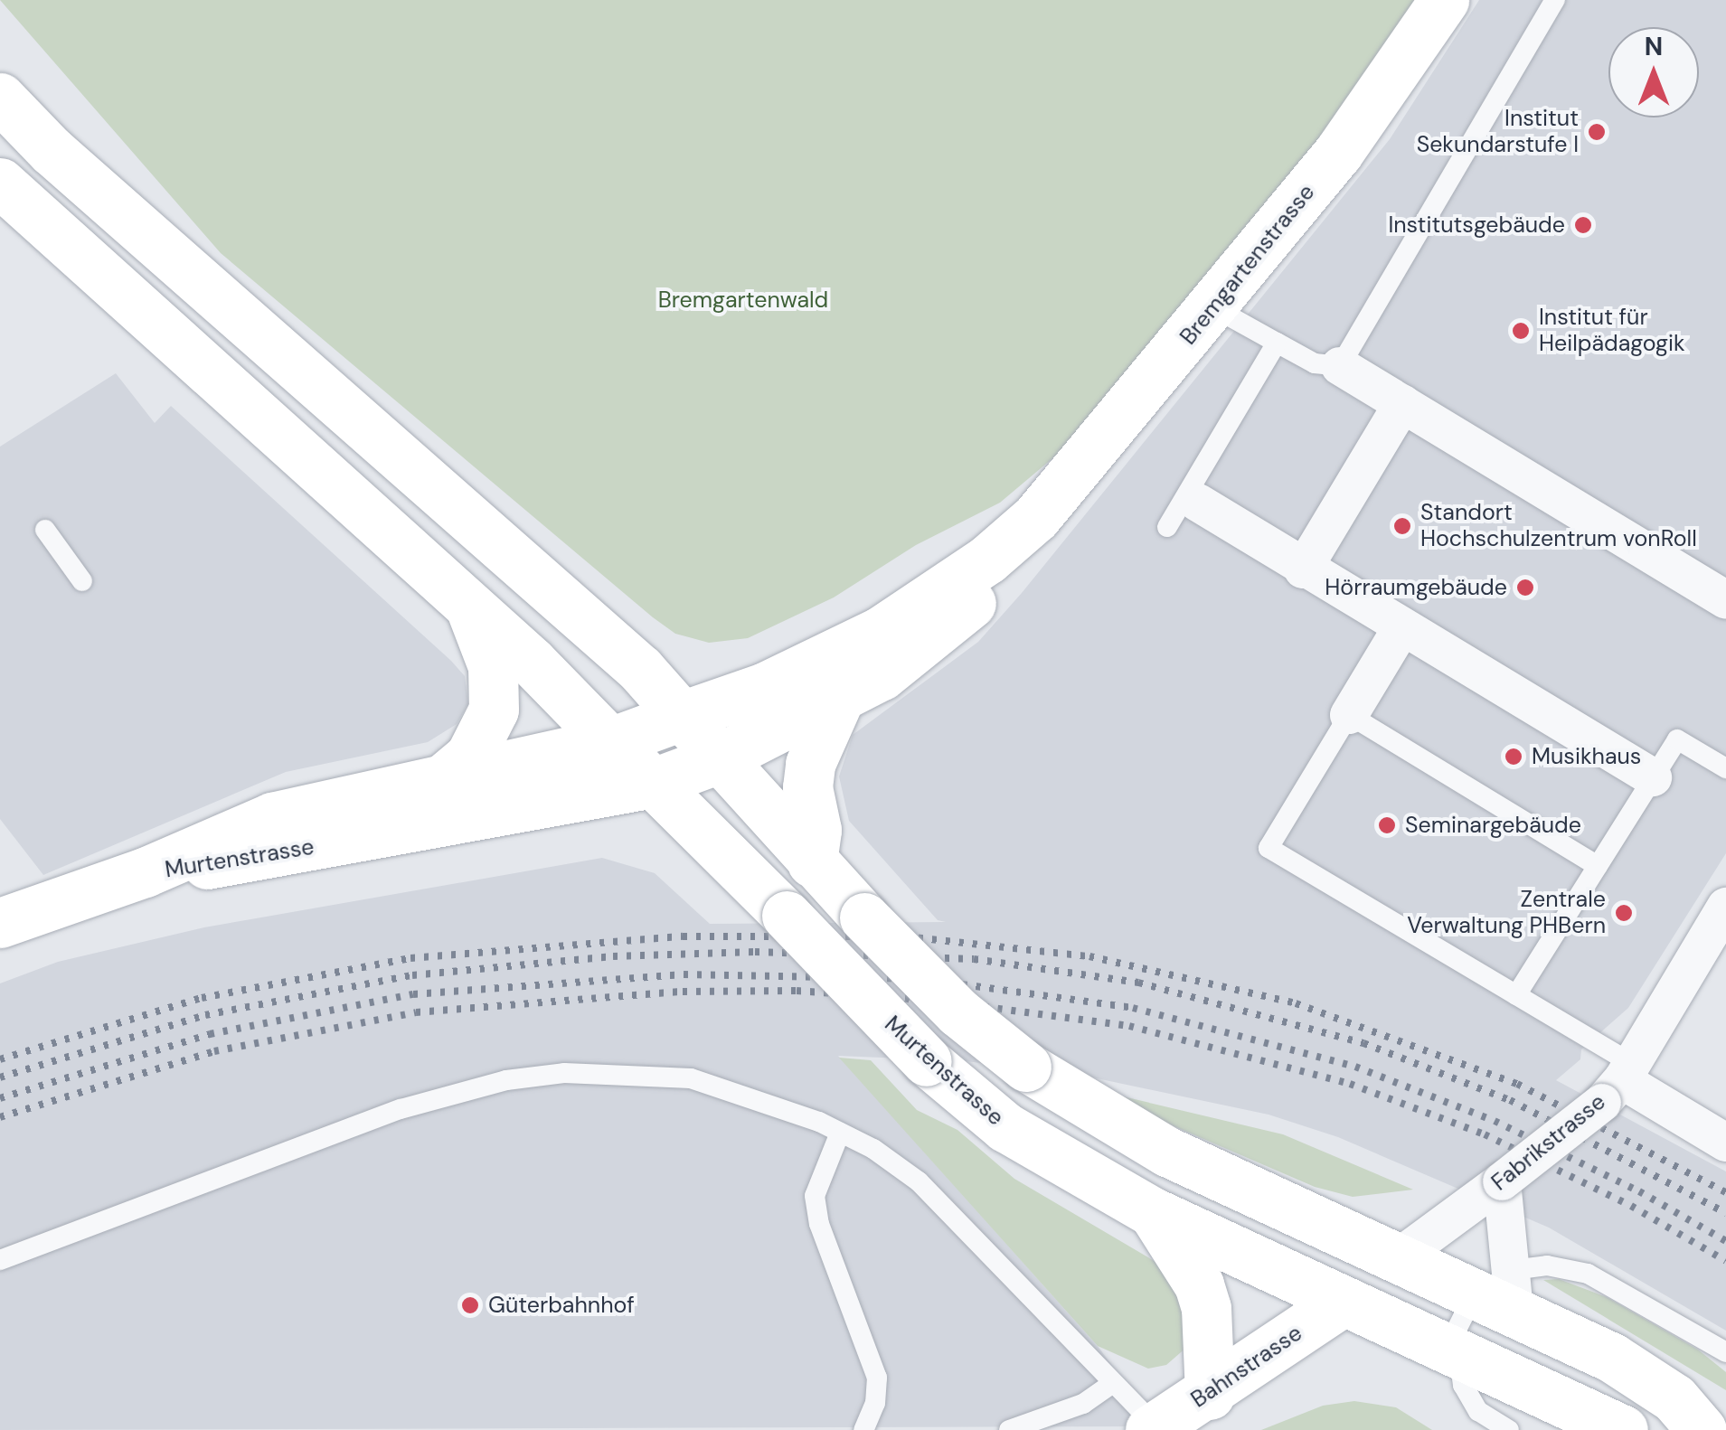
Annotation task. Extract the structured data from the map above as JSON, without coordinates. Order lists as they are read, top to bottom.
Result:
{
  "streets": {
    "main road": ["Bremgartenstrasse", "Murtenstrasse", "Bahnstrasse"],
    "street": ["Fabrikstrasse"]
  },
  "crossings": [
    ["Bremgartenstrasse", "Murtenstrasse"],
    ["Murtenstrasse", "Bahnstrasse"]
  ],
  "parks": ["Bremgartenwald"],
  "places": [
    "Institut Sekundarstufe I",
    "Institutsgebäude",
    "Institut für Heilpädagogik",
    "Standort Hochschulzentrum vonRoll",
    "Hörraumgebäude",
    "Musikhaus",
    "Seminargebäude",
    "Zentrale Verwaltung PHBern",
    "Güterbahnhof"
  ],
  "north": "top"
}
